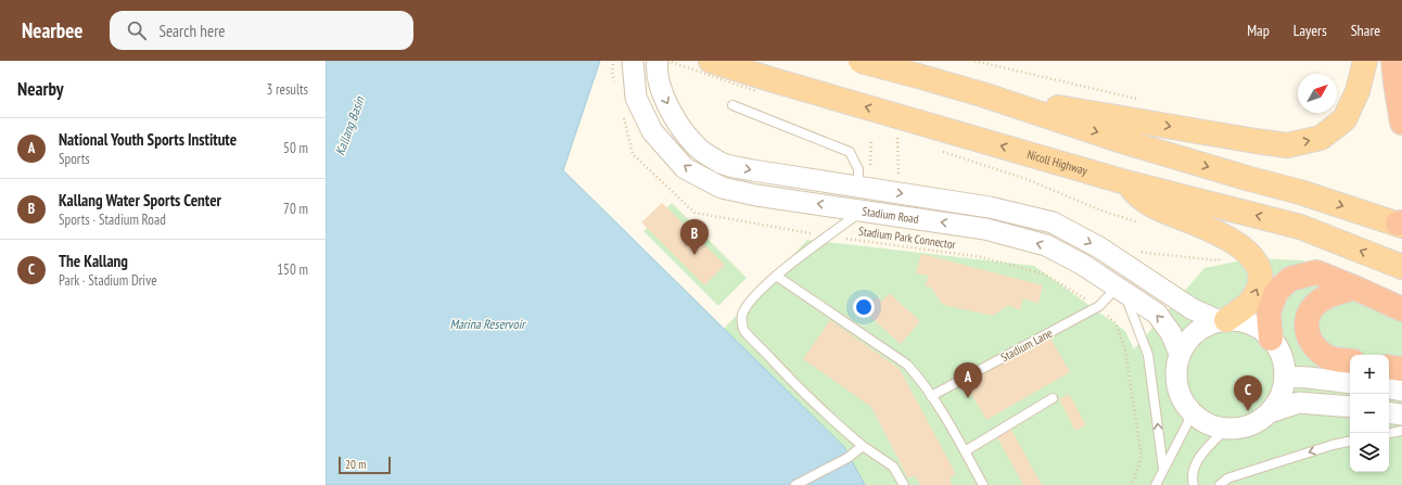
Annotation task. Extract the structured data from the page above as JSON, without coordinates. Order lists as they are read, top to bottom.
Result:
{
  "streets": {
    "highway": ["Nicoll Highway"],
    "street": ["Stadium Road"],
    "lane": ["Stadium Lane"],
    "path": ["Stadium Park Connector"]
  },
  "crossings": [
    ["Stadium Road", "Stadium Lane"],
    ["Stadium Park Connector", "Stadium Lane"]
  ],
  "water": ["Kallang Basin", "Marina Reservoir"],
  "scale_bar": "20 m",
  "north": "top right",
  "page": {
    "header": "Nearbee",
    "search": "Search here",
    "nav": ["Map", "Layers", "Share"],
    "heading": ["Nearby", "3 results"],
    "list": [
      {
        "mark": "A",
        "name": "National Youth Sports Institute",
        "note": "Sports",
        "value": "50 m"
      },
      {
        "mark": "B",
        "name": "Kallang Water Sports Center",
        "note": "Sports · Stadium Road",
        "value": "70 m"
      },
      {
        "mark": "C",
        "name": "The Kallang",
        "note": "Park · Stadium Drive",
        "value": "150 m"
      }
    ],
    "pins": ["B", "A", "C"],
    "map_buttons": ["+", "−"],
    "scale": "20 m"
  }
}
